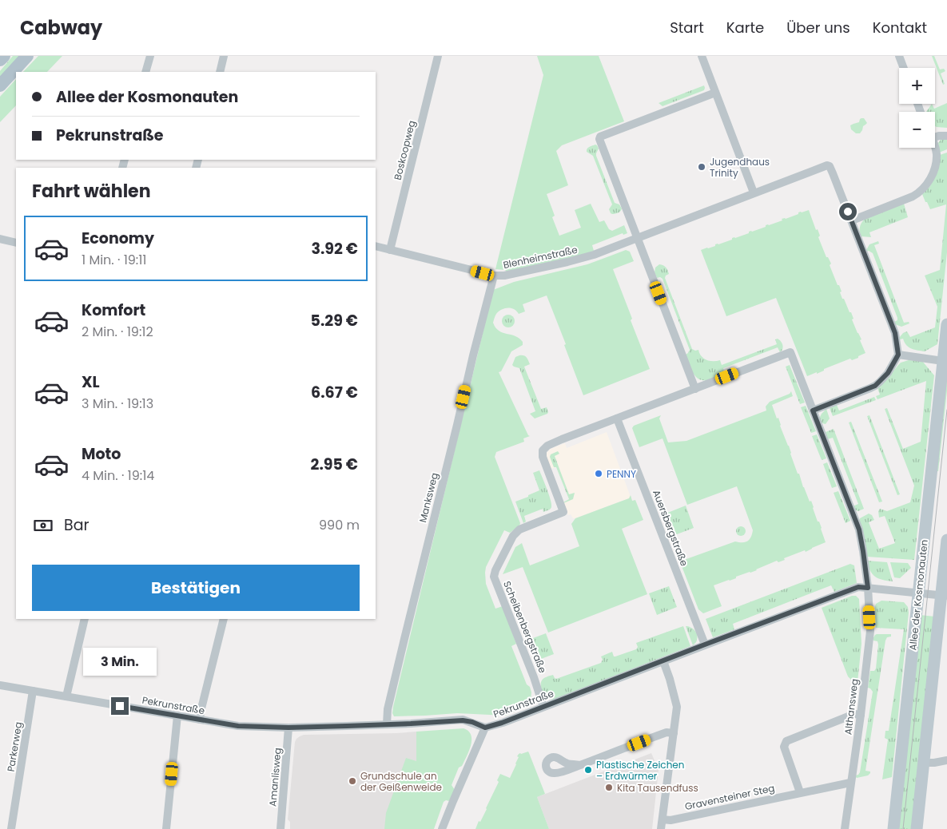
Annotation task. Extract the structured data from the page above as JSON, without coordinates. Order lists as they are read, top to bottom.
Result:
{
  "streets": {
    "main road": ["Allee der Kosmonauten"],
    "street": [
      "Boskoopweg",
      "Blenheimstraße",
      "Manksweg",
      "Auersbergstraße",
      "Scheibenbergstraße",
      "Pekrunstraße",
      "Althansweg",
      "Parkerweg",
      "Amanlisweg",
      "Gravensteiner Steg"
    ]
  },
  "crossings": [
    ["Boskoopweg", "Blenheimstraße"],
    ["Blenheimstraße", "Manksweg"],
    ["Manksweg", "Pekrunstraße"],
    ["Auersbergstraße", "Scheibenbergstraße"],
    ["Auersbergstraße", "Pekrunstraße"],
    ["Allee der Kosmonauten", "Pekrunstraße"],
    ["Scheibenbergstraße", "Pekrunstraße"],
    ["Pekrunstraße", "Althansweg"],
    ["Pekrunstraße", "Parkerweg"],
    ["Pekrunstraße", "Amanlisweg"],
    ["Althansweg", "Gravensteiner Steg"]
  ],
  "places": [
    "Jugendhaus Trinity",
    "PENNY",
    "Plastische Zeichen – Erdwürmer",
    "Grundschule an der Geißenweide",
    "Kita Tausendfuss"
  ],
  "page": {
    "header": "Cabway",
    "nav": [
      "Start",
      "Karte",
      "Über uns",
      "Kontakt"
    ],
    "map_buttons": ["+", "−"],
    "banner": ["Allee der Kosmonauten", "Pekrunstraße"],
    "heading": "Fahrt wählen",
    "list": [
      {
        "name": "Economy",
        "note": "1 Min. · 19:11",
        "value": "3.92 €"
      },
      {
        "name": "Komfort",
        "note": "2 Min. · 19:12",
        "value": "5.29 €"
      },
      {
        "name": "XL",
        "note": "3 Min. · 19:13",
        "value": "6.67 €"
      },
      {
        "name": "Moto",
        "note": "4 Min. · 19:14",
        "value": "2.95 €"
      }
    ],
    "pay": ["Bar", "990 m"],
    "buttons": "Bestätigen",
    "bubble": "3 Min."
  }
}
